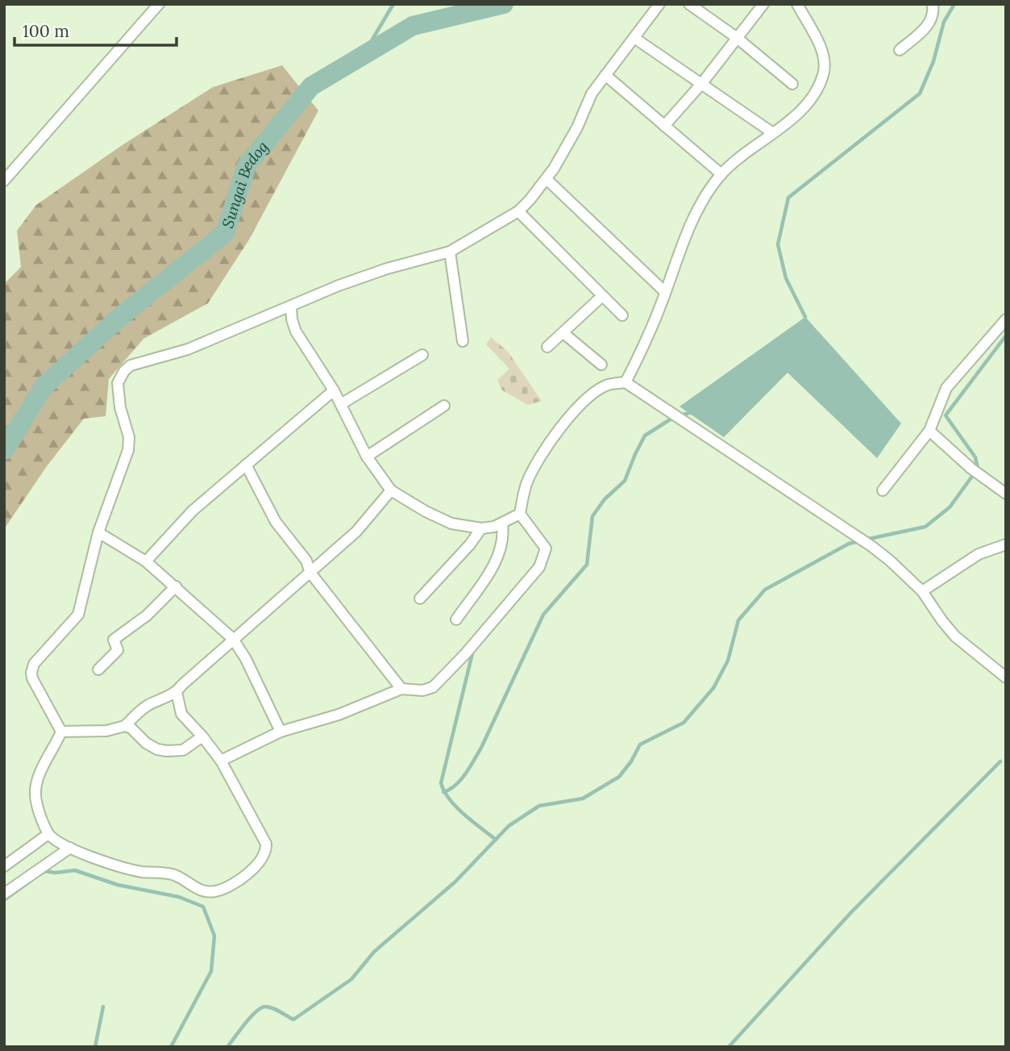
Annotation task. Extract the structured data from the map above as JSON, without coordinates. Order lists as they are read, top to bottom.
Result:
{
  "water": ["Sungai Bedog"],
  "scale_bar": "100 m"
}
